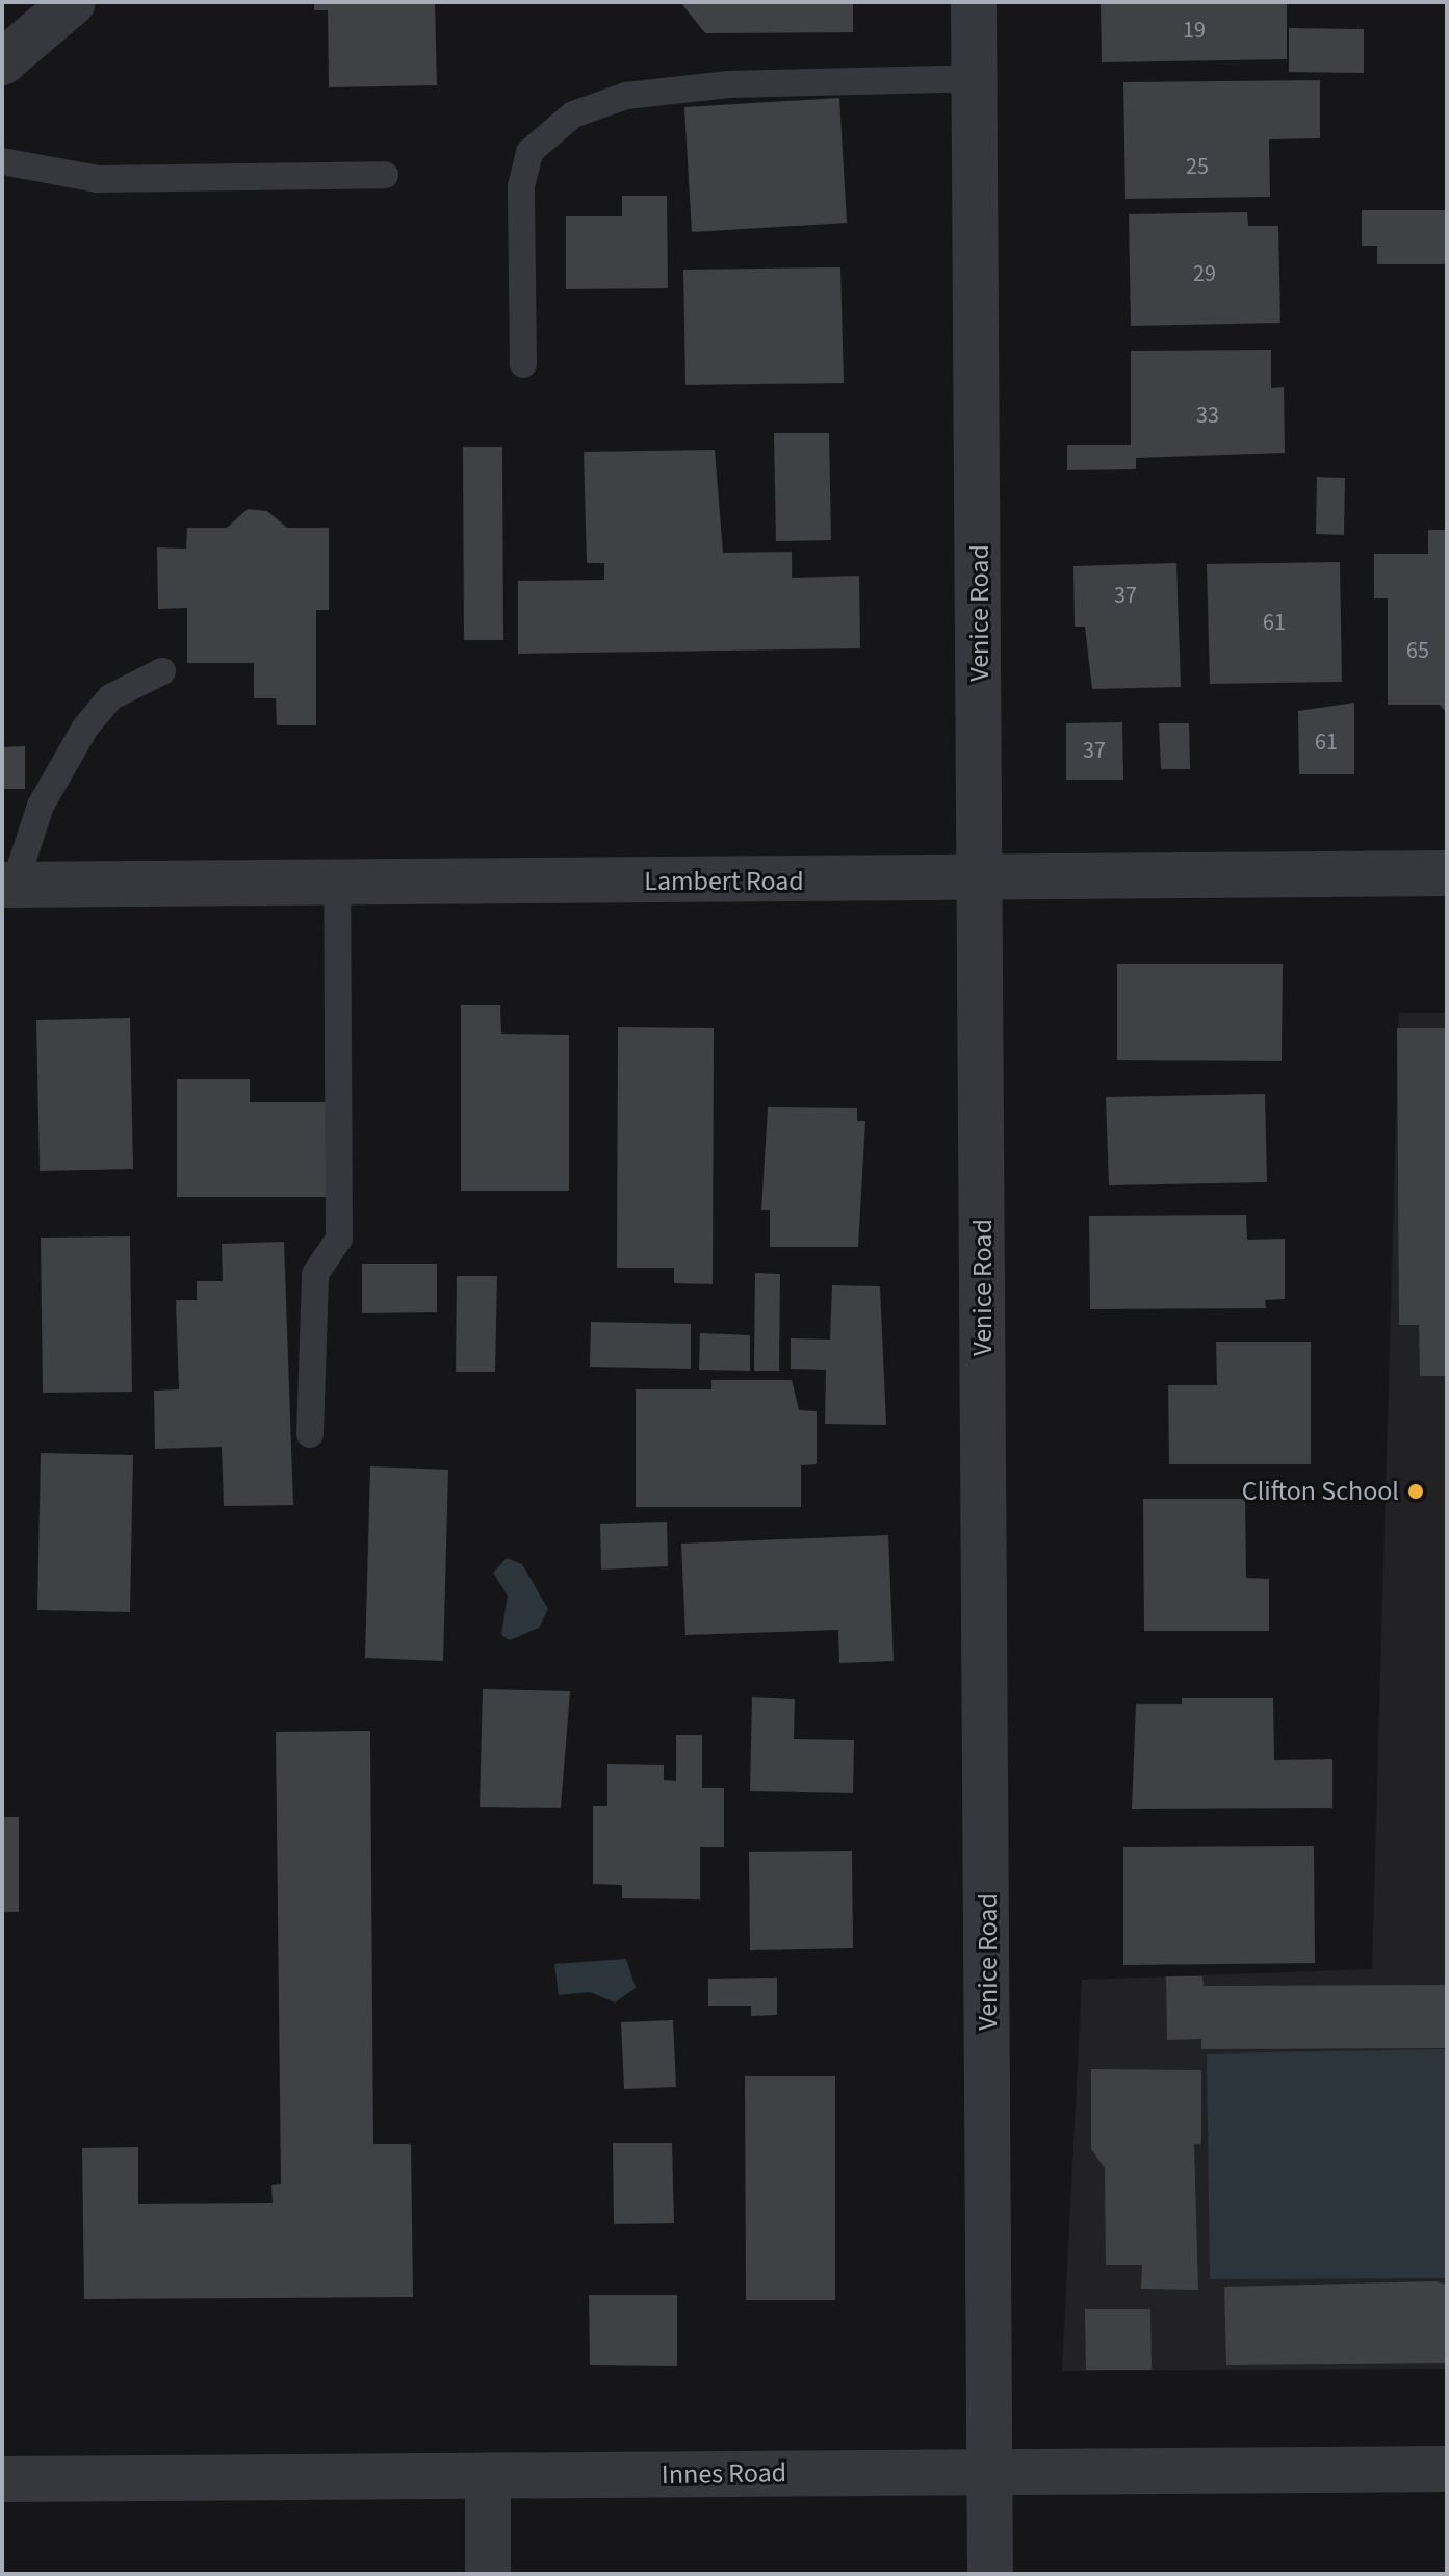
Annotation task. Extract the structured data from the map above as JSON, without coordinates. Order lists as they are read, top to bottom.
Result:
{
  "streets": {
    "street": ["Venice Road", "Lambert Road", "Innes Road"]
  },
  "crossings": [
    ["Venice Road", "Lambert Road"],
    ["Venice Road", "Innes Road"]
  ],
  "places": ["Clifton School"],
  "house_numbers": [
    "19",
    "25",
    "29",
    "33",
    "37",
    "61",
    "65",
    "61",
    "37"
  ]
}
